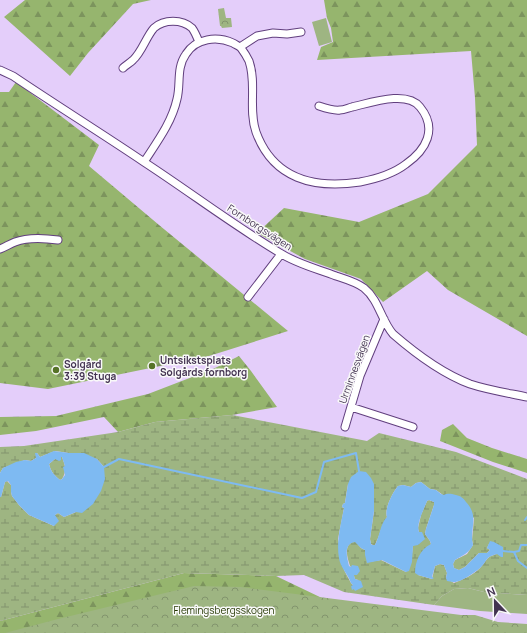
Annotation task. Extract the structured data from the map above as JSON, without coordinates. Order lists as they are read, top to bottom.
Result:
{
  "streets": {
    "street": ["Fornborgsvägen", "Urminnesvägen"]
  },
  "crossings": [
    ["Fornborgsvägen", "Urminnesvägen"]
  ],
  "parks": ["Flemingsbergsskogen"],
  "places": ["Untsikstsplats Solgårds fornborg", "Solgård 3:39 Stuga"],
  "north": "top"
}
